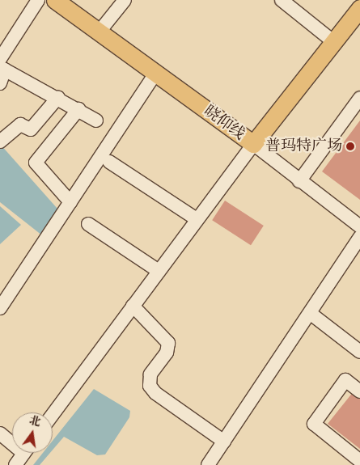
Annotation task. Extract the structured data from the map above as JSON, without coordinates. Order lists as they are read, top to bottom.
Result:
{
  "streets": {
    "main road": ["晓仰线"]
  },
  "places": ["普玛特广场"],
  "north": "top"
}
